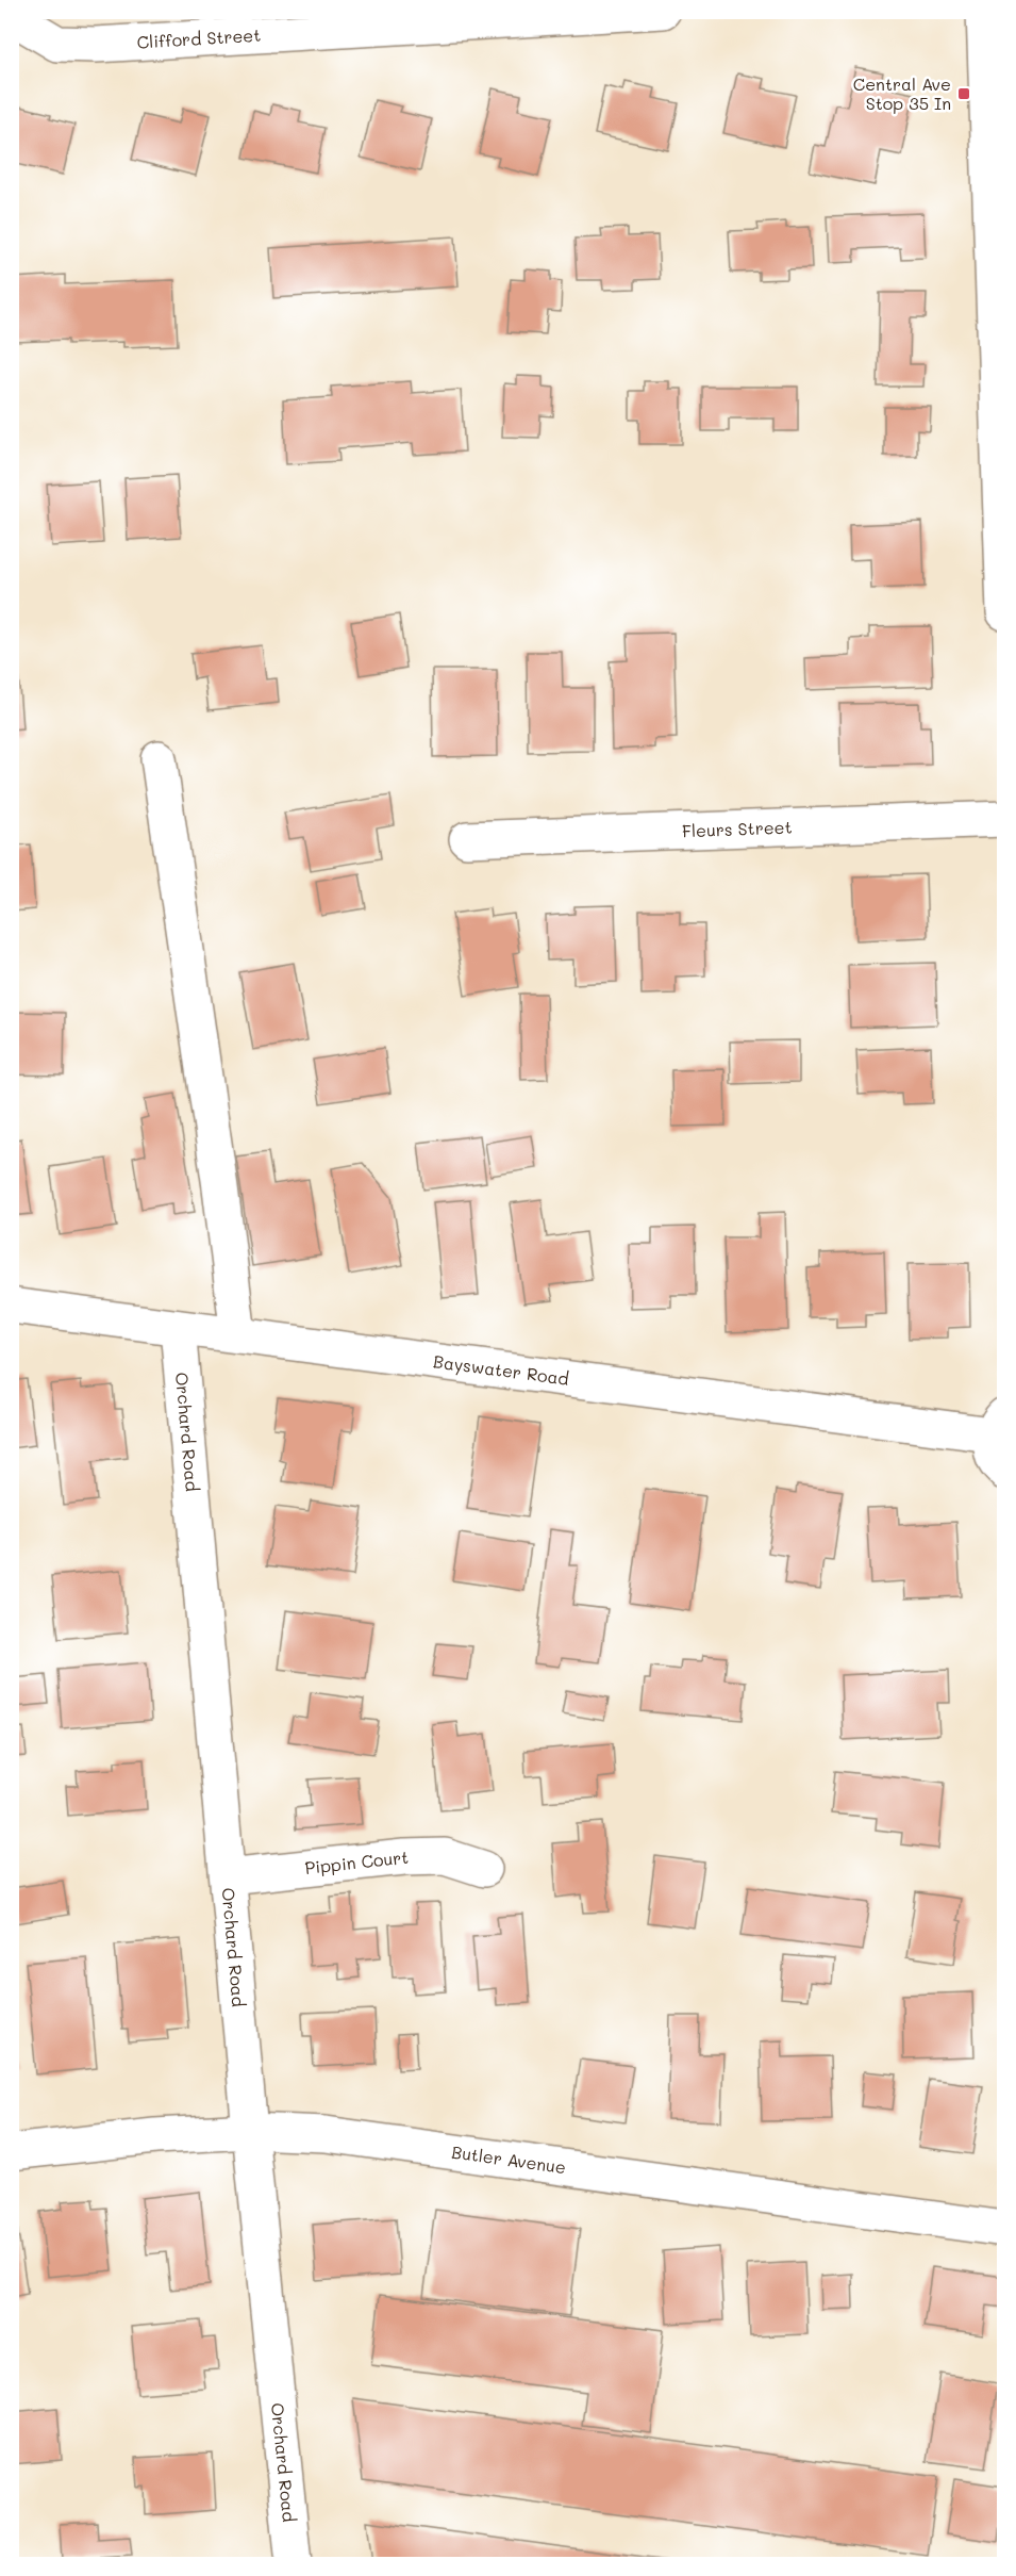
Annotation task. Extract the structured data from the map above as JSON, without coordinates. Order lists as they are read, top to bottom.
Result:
{
  "streets": {
    "street": [
      "Clifford Street",
      "Fleurs Street",
      "Bayswater Road",
      "Orchard Road",
      "Pippin Court",
      "Butler Avenue"
    ]
  },
  "crossings": [
    ["Bayswater Road", "Orchard Road"],
    ["Orchard Road", "Pippin Court"],
    ["Orchard Road", "Butler Avenue"]
  ],
  "places": {
    "transit": ["Central Ave Stop 35 In"]
  }
}
